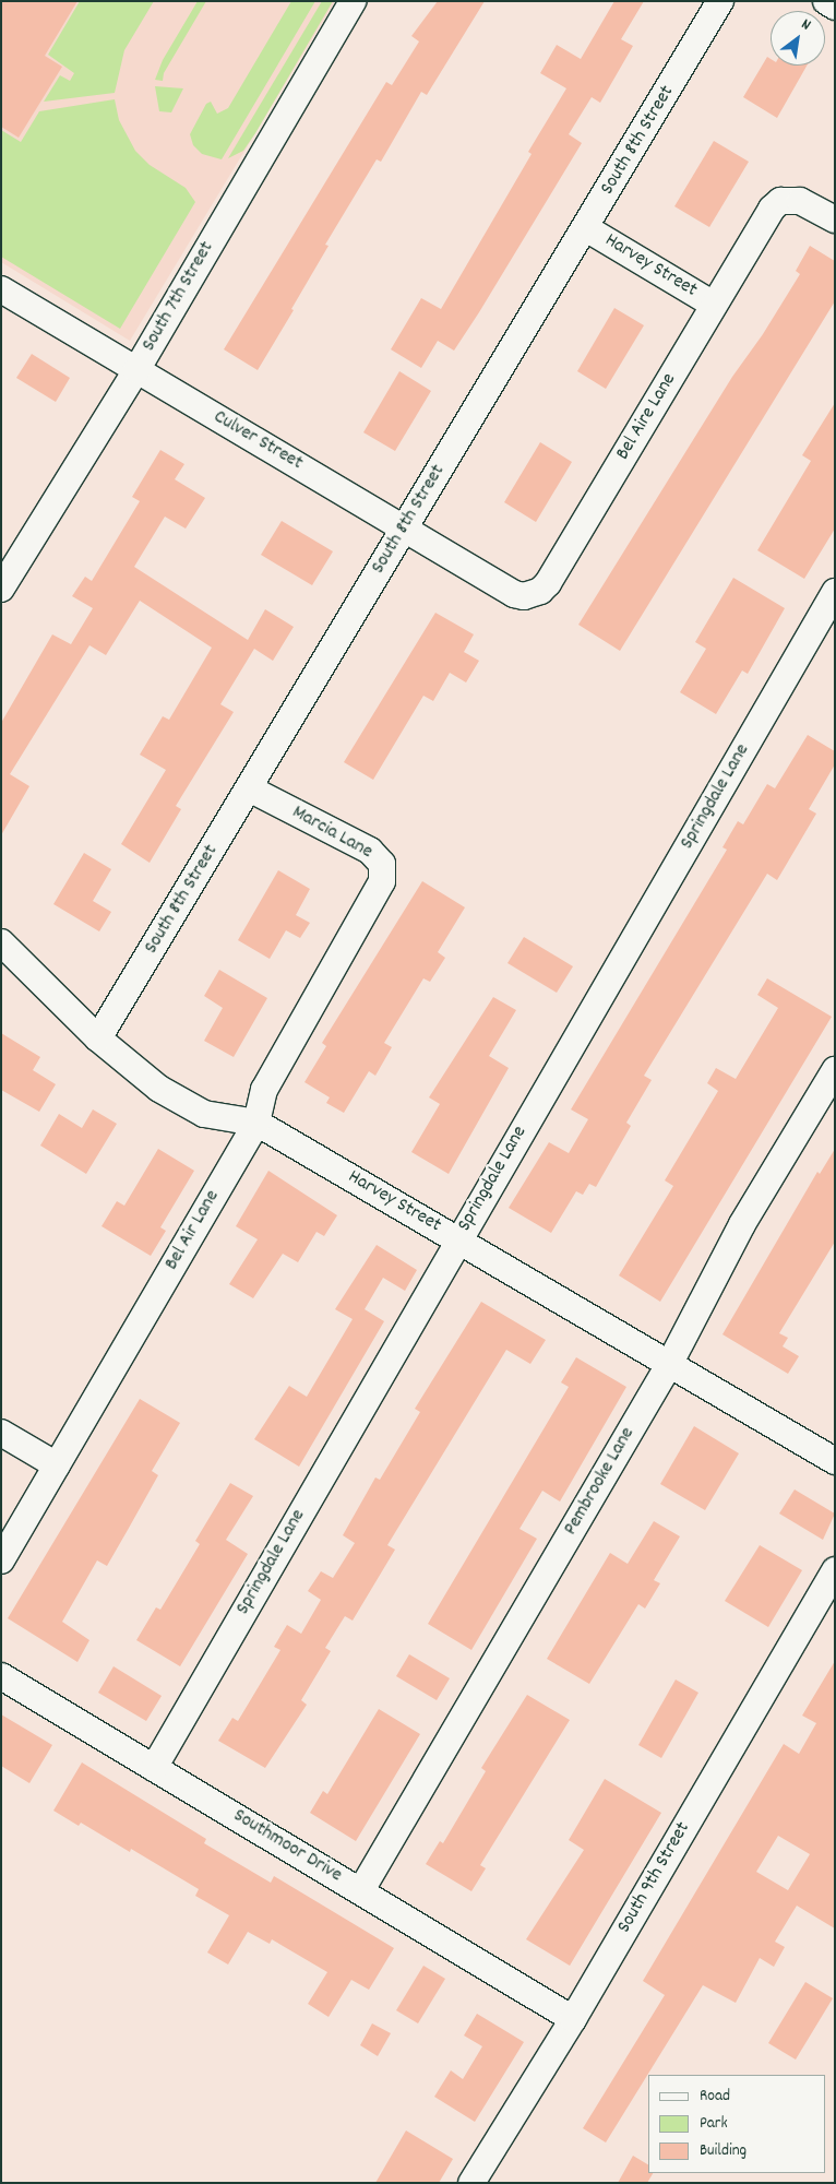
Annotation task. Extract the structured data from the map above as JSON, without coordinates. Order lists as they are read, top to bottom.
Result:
{
  "streets": {
    "street": [
      "South 8th Street",
      "Harvey Street",
      "South 7th Street",
      "Bel Aire Lane",
      "Culver Street",
      "Springdale Lane",
      "Marcia Lane",
      "Bel Air Lane",
      "Pembrooke Lane",
      "Southmoor Drive",
      "South 9th Street"
    ]
  },
  "crossings": [
    ["South 8th Street", "Harvey Street"],
    ["South 8th Street", "Culver Street"],
    ["South 8th Street", "Marcia Lane"],
    ["Harvey Street", "Bel Aire Lane"],
    ["Harvey Street", "Springdale Lane"],
    ["Harvey Street", "Bel Air Lane"],
    ["Harvey Street", "Pembrooke Lane"],
    ["South 7th Street", "Culver Street"],
    ["Bel Aire Lane", "Culver Street"],
    ["Springdale Lane", "Southmoor Drive"],
    ["Marcia Lane", "Bel Air Lane"],
    ["Pembrooke Lane", "Southmoor Drive"],
    ["Southmoor Drive", "South 9th Street"]
  ],
  "legend": ["Road", "Park", "Building"],
  "north": "top right"
}
